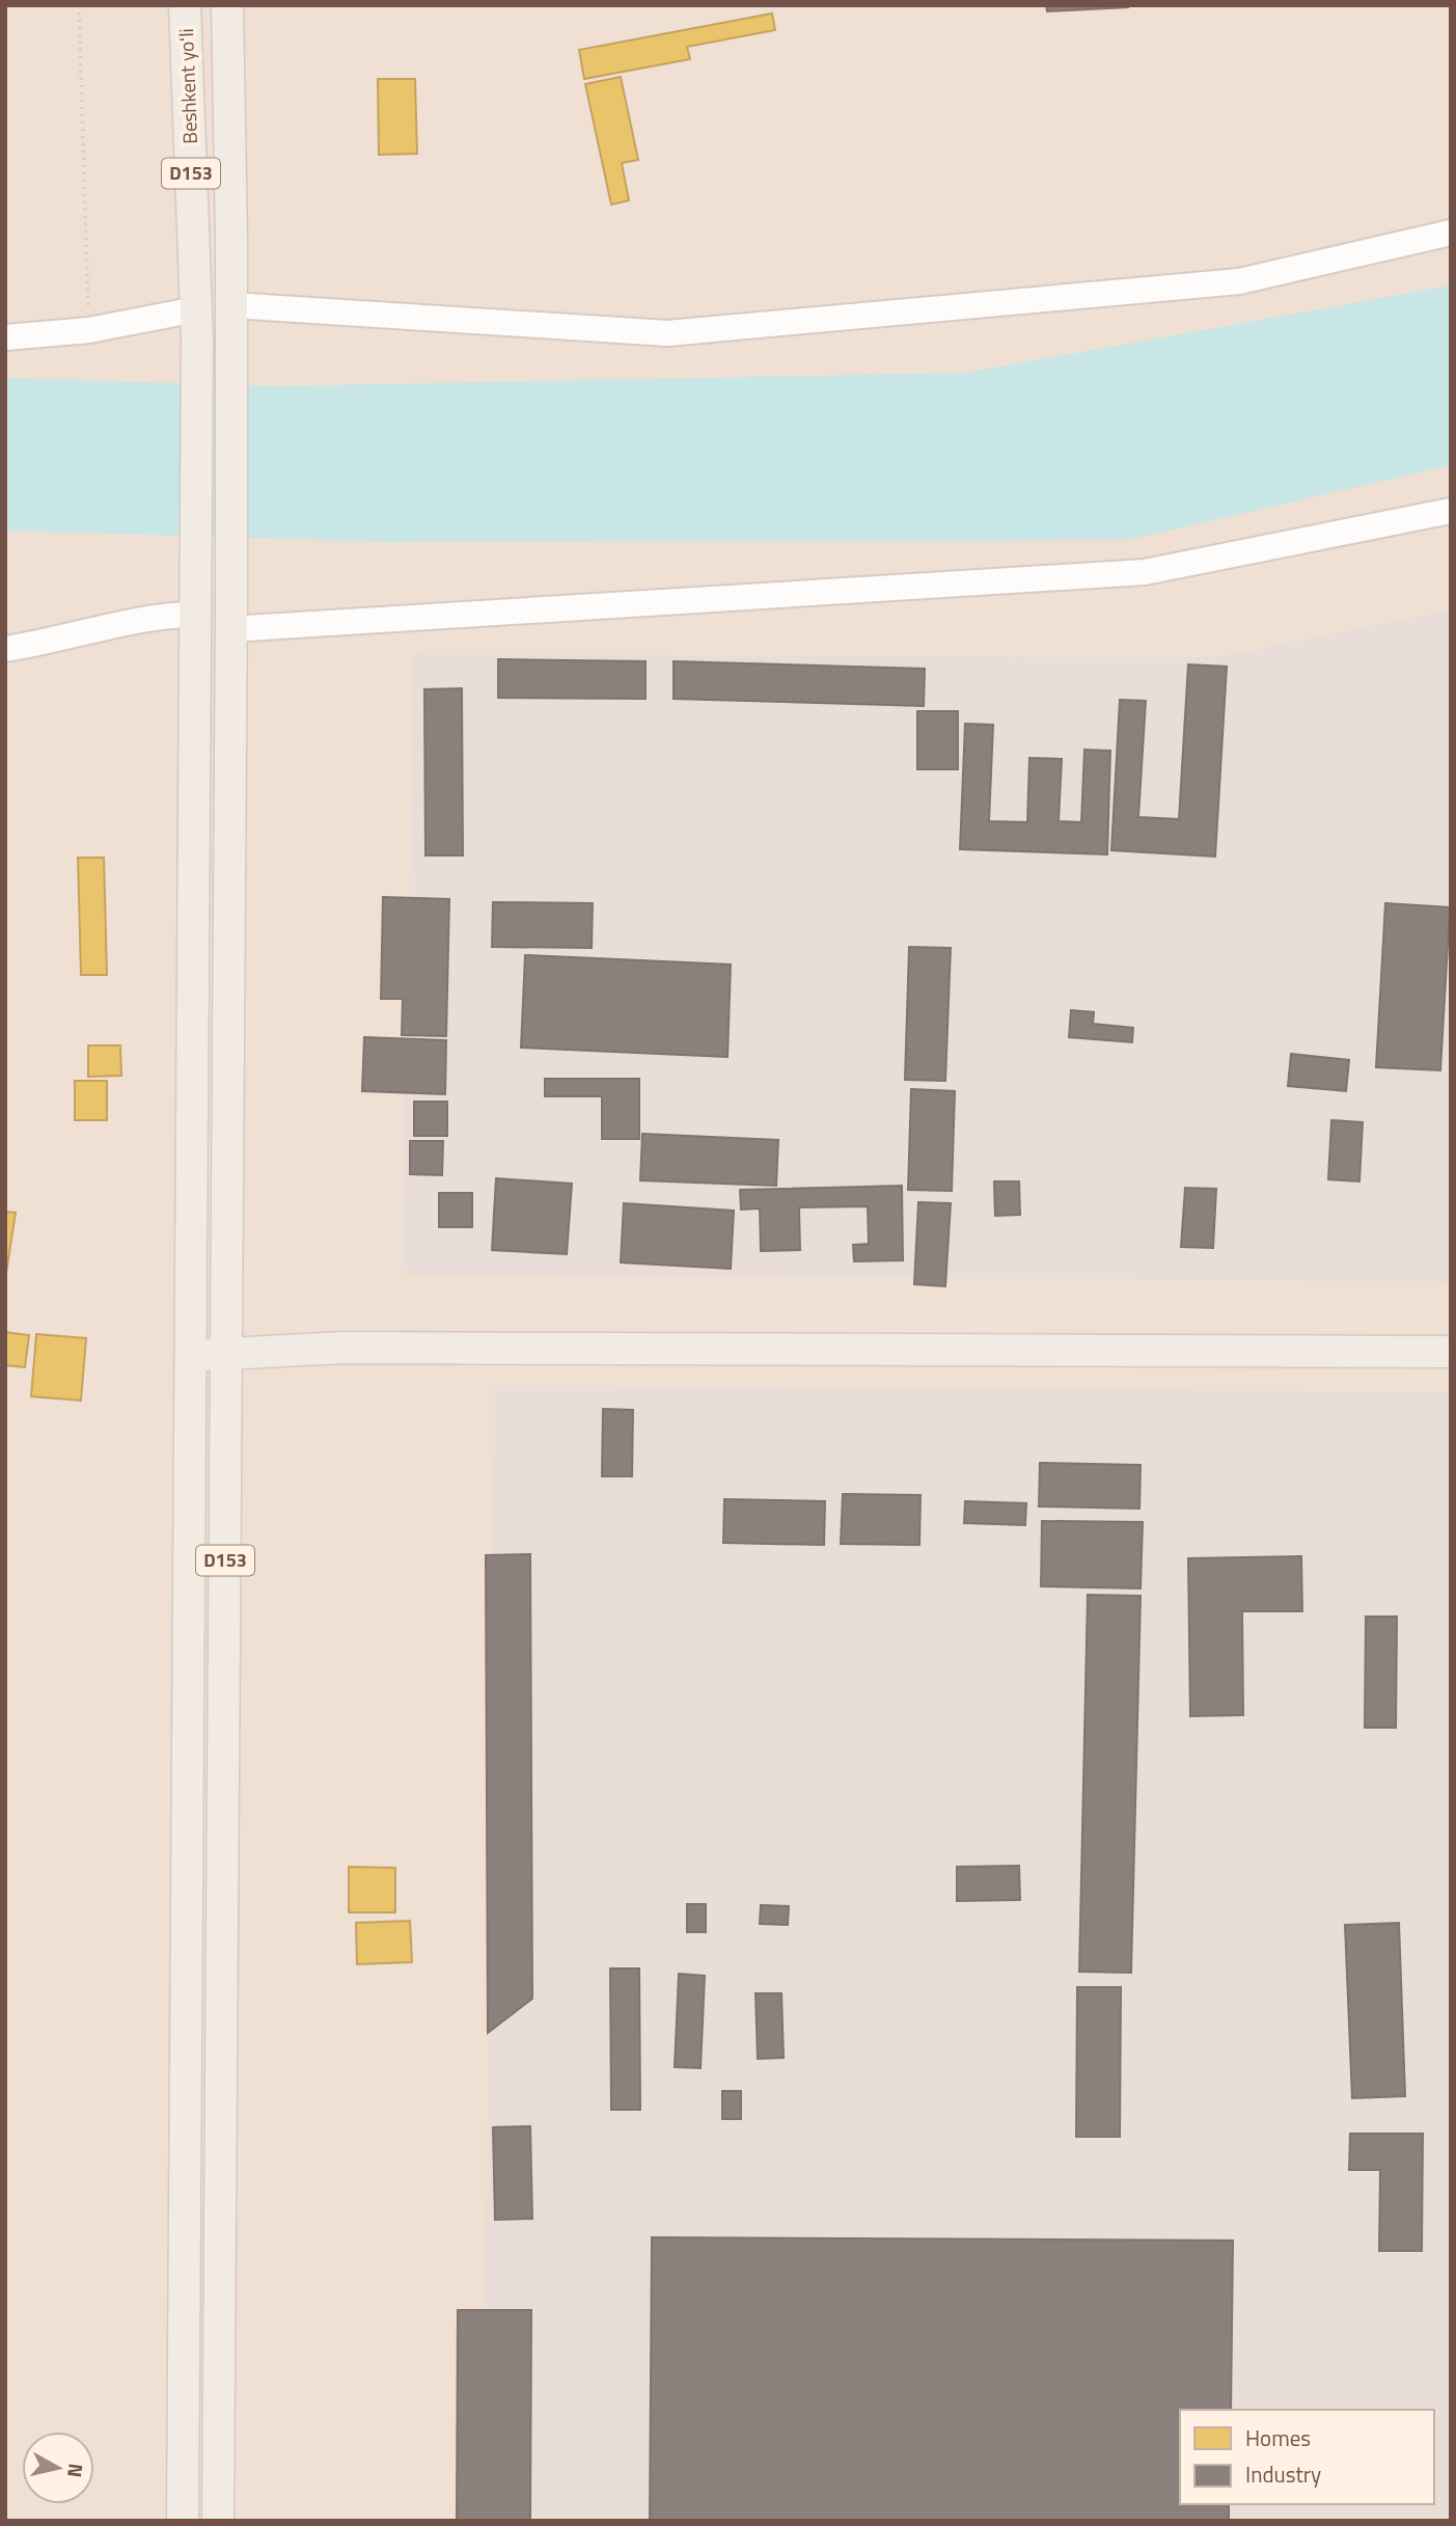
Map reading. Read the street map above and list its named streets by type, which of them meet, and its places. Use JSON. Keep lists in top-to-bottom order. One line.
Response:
{"streets":{"main road":["Beshkent yoʻli","D153"]},"crossings":[["Beshkent yoʻli","D153"]],"legend":["Homes","Industry"],"north":"right"}
